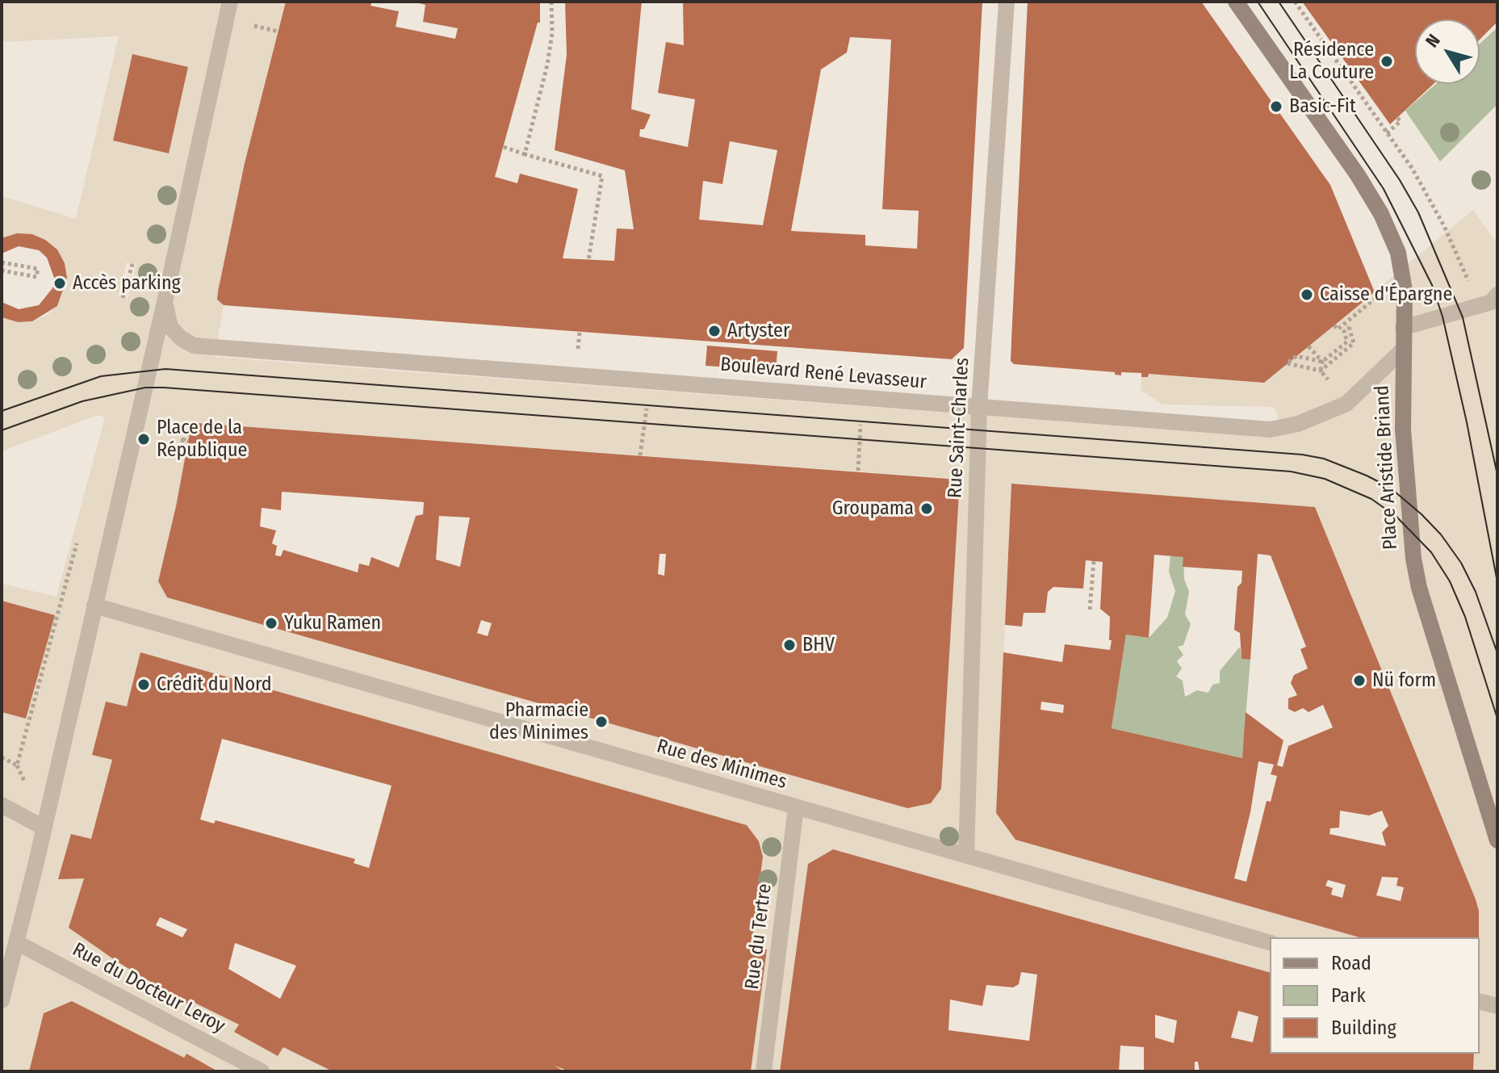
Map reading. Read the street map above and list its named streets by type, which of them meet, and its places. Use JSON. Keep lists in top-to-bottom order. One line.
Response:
{"streets":{"main road":["Place Aristide Briand"],"street":["Boulevard René Levasseur","Rue Saint-Charles","Rue des Minimes","Rue du Tertre","Rue du Docteur Leroy"]},"crossings":[["Boulevard René Levasseur","Rue Saint-Charles"],["Boulevard René Levasseur","Place Aristide Briand"],["Rue Saint-Charles","Rue des Minimes"],["Rue des Minimes","Rue du Tertre"]],"places":["Résidence La Couture","Basic-Fit","Accès parking","Caisse d'Épargne","Artyster","Place de la République","Groupama","Yuku Ramen","BHV","Nü form","Crédit du Nord","Pharmacie des Minimes"],"legend":["Road","Park","Building"],"north":"top left"}
